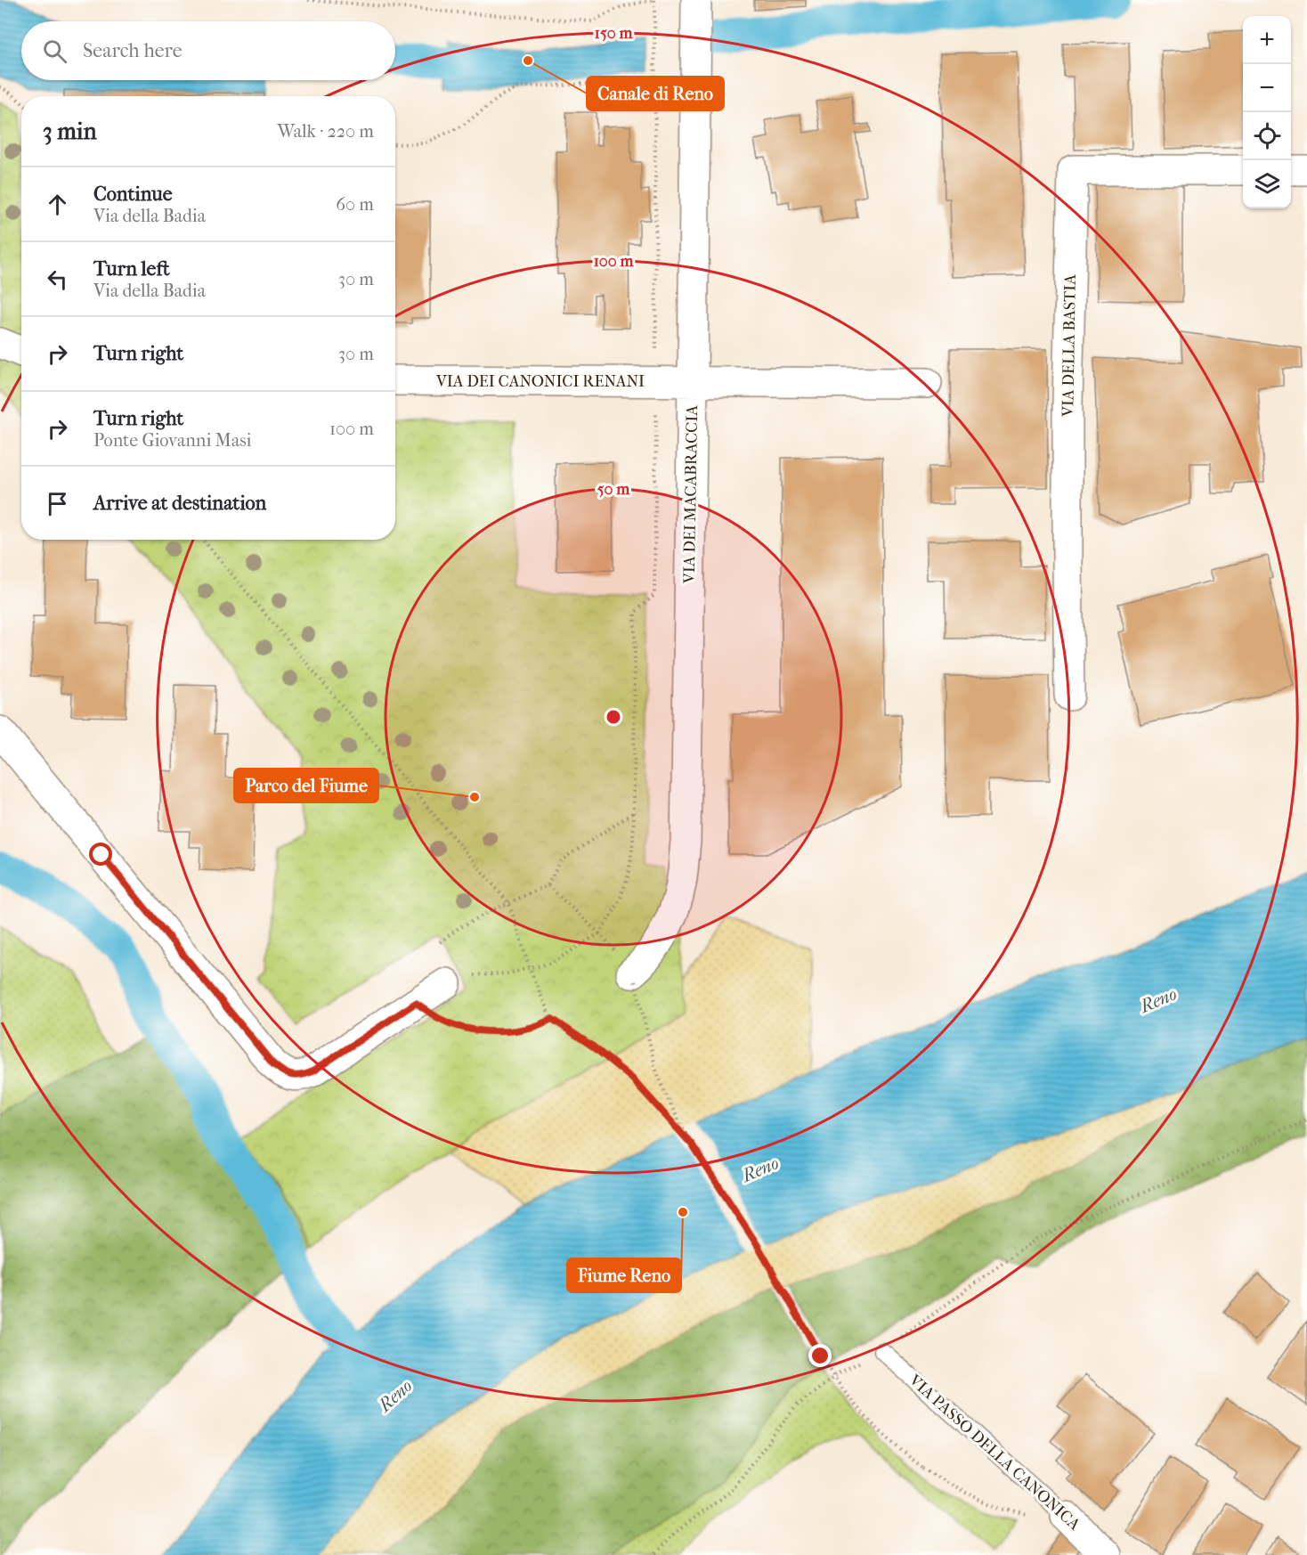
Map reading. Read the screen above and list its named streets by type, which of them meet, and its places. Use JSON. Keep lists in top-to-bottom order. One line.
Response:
{"streets":{"street":["VIA DELLA BASTIA","VIA DEI CANONICI RENANI","VIA DEI MACABRACCIA","VIA PASSO DELLA CANONICA"]},"crossings":[["VIA DEI CANONICI RENANI","VIA DEI MACABRACCIA"]],"water":["Reno"],"places":["Canale di Reno","Parco del Fiume","Fiume Reno"],"page":{"map_buttons":["+","−"],"search":"Search here","heading":["3 min","Walk · 220 m"],"list":[["Continue","Via della Badia","60 m"],["Turn left","Via della Badia","30 m"],["Turn right","30 m"],["Turn right","Ponte Giovanni Masi","100 m"],"Arrive at destination"]},"rings":["150 m","100 m","50 m"]}
